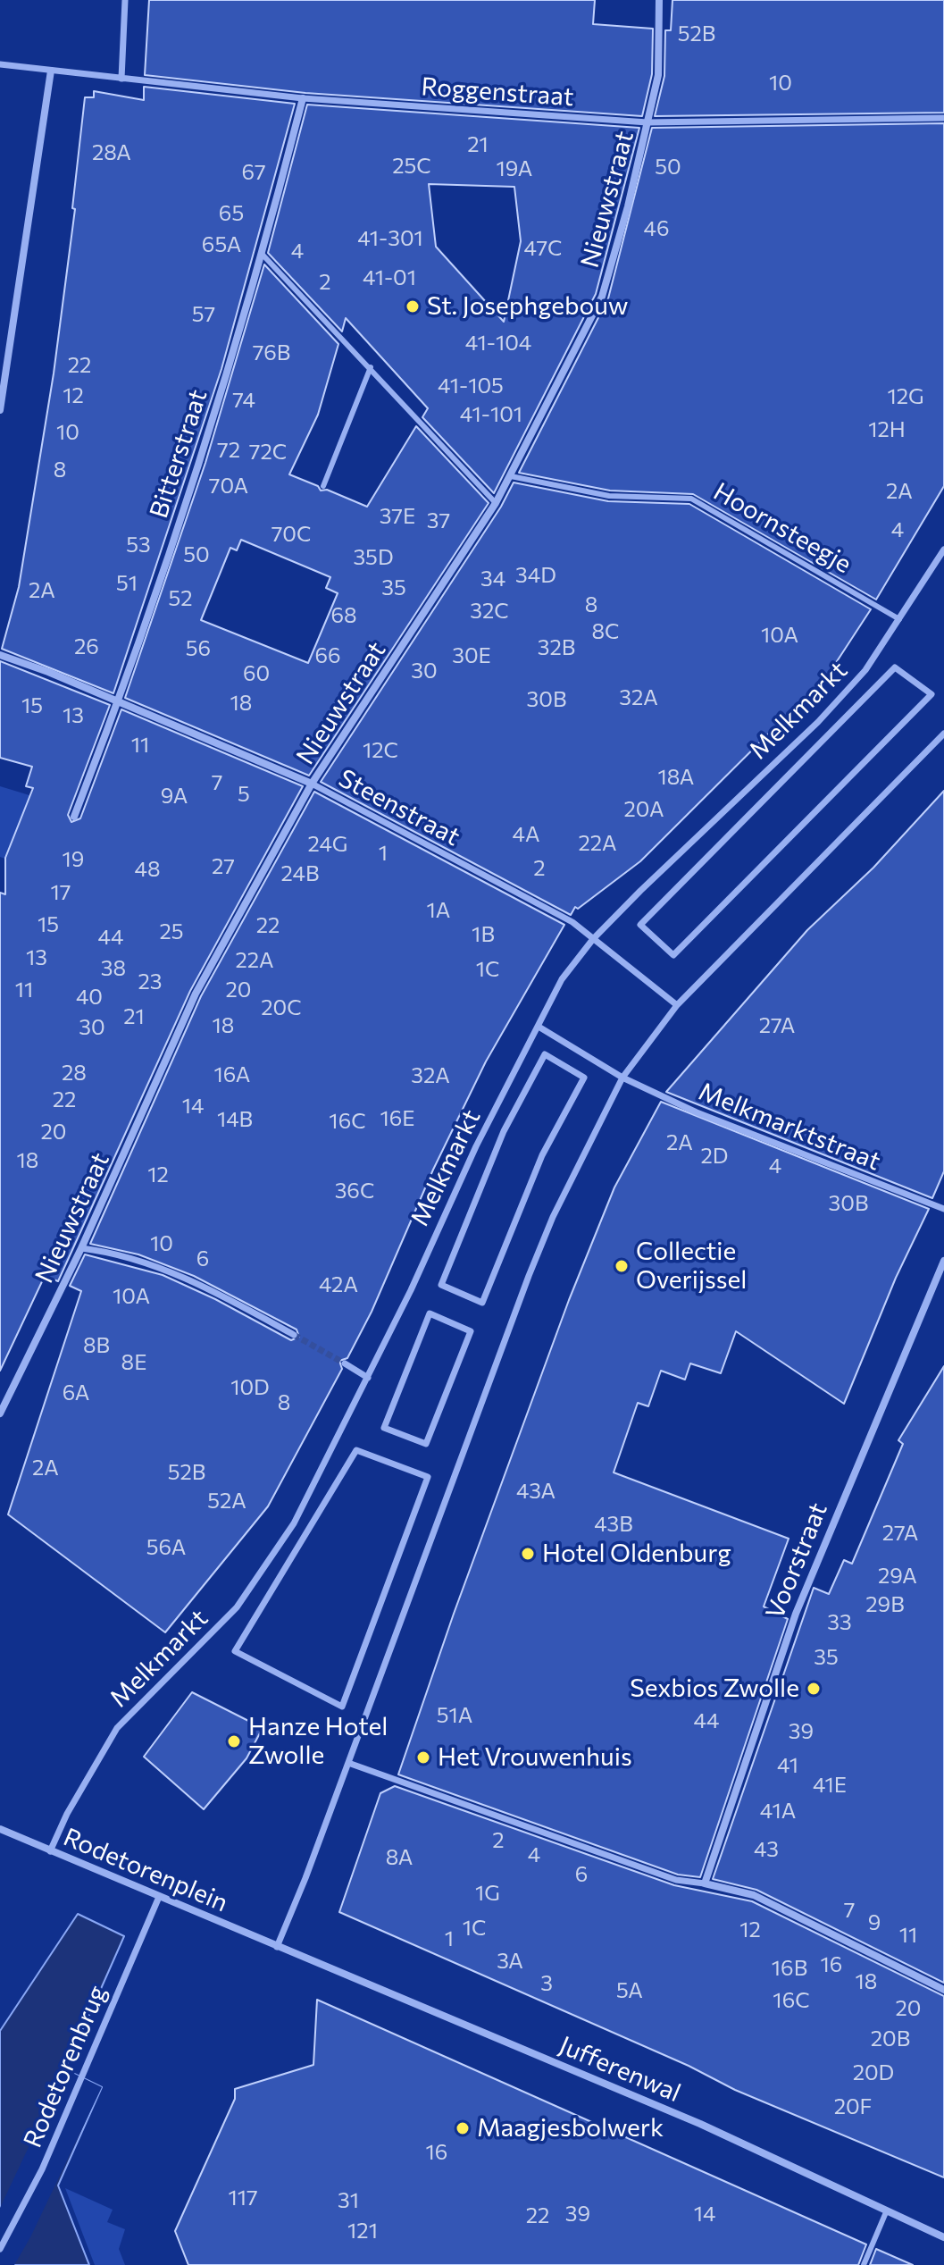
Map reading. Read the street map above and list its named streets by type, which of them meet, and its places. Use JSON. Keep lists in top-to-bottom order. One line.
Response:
{"streets":{"street":["Roggenstraat","Nieuwstraat","Bitterstraat","Melkmarkt","Steenstraat","Melkmarktstraat","Voorstraat","Rodetorenplein","Rodetorenbrug","Jufferenwal"],"lane":["Hoornsteegje"]},"crossings":[["Roggenstraat","Nieuwstraat"],["Roggenstraat","Bitterstraat"],["Nieuwstraat","Hoornsteegje"],["Nieuwstraat","Steenstraat"],["Bitterstraat","Steenstraat"],["Hoornsteegje","Melkmarkt"],["Melkmarkt","Steenstraat"],["Melkmarkt","Melkmarktstraat"],["Melkmarkt","Rodetorenplein"],["Rodetorenplein","Rodetorenbrug"],["Rodetorenplein","Jufferenwal"]],"places":["St. Josephgebouw","Collectie Overijssel","Hotel Oldenburg","Sexbios Zwolle","Hanze Hotel Zwolle","Het Vrouwenhuis","Maagjesbolwerk"],"house_numbers":["52B","10","21","28A","25C","50","19A","67","65","46","41-301","65A","47C","4","41-01","2","57","41-104","76B","22","41-105","12","12G","74","41-101","12H","10","72","72C","8","70A","2A","37E","37","4","70C","53","50","35D","34D","34","51","35","2A","52","8","32C","68","8C","10A","26","32B","56","66","30E","30","60","32A","30B","18","15","13","11","12C","18A","7","5","9A","20A","4A","22A","24G","1","19","27","2","48","24B","17","1A","15","22","25","1B","44","13","22A","38","1C","23","11","20","40","20C","21","18","27A","30","28","16A","32A","22","14","16E","14B","16C","20","2A","2D","18","4","12","36C","30B","10","6","42A","10A","8B","8E","10D","6A","8","2A","52B","43A","52A","43B","27A","56A","29A","29B","33","35","51A","44","39","41","41E","41A","2","43","4","8A","6","1G","7","9","1C","12","11","1","3A","16","16B","18","3","5A","16C","20","20B","20D","20F","16","117","31","39","14","22","121"]}
